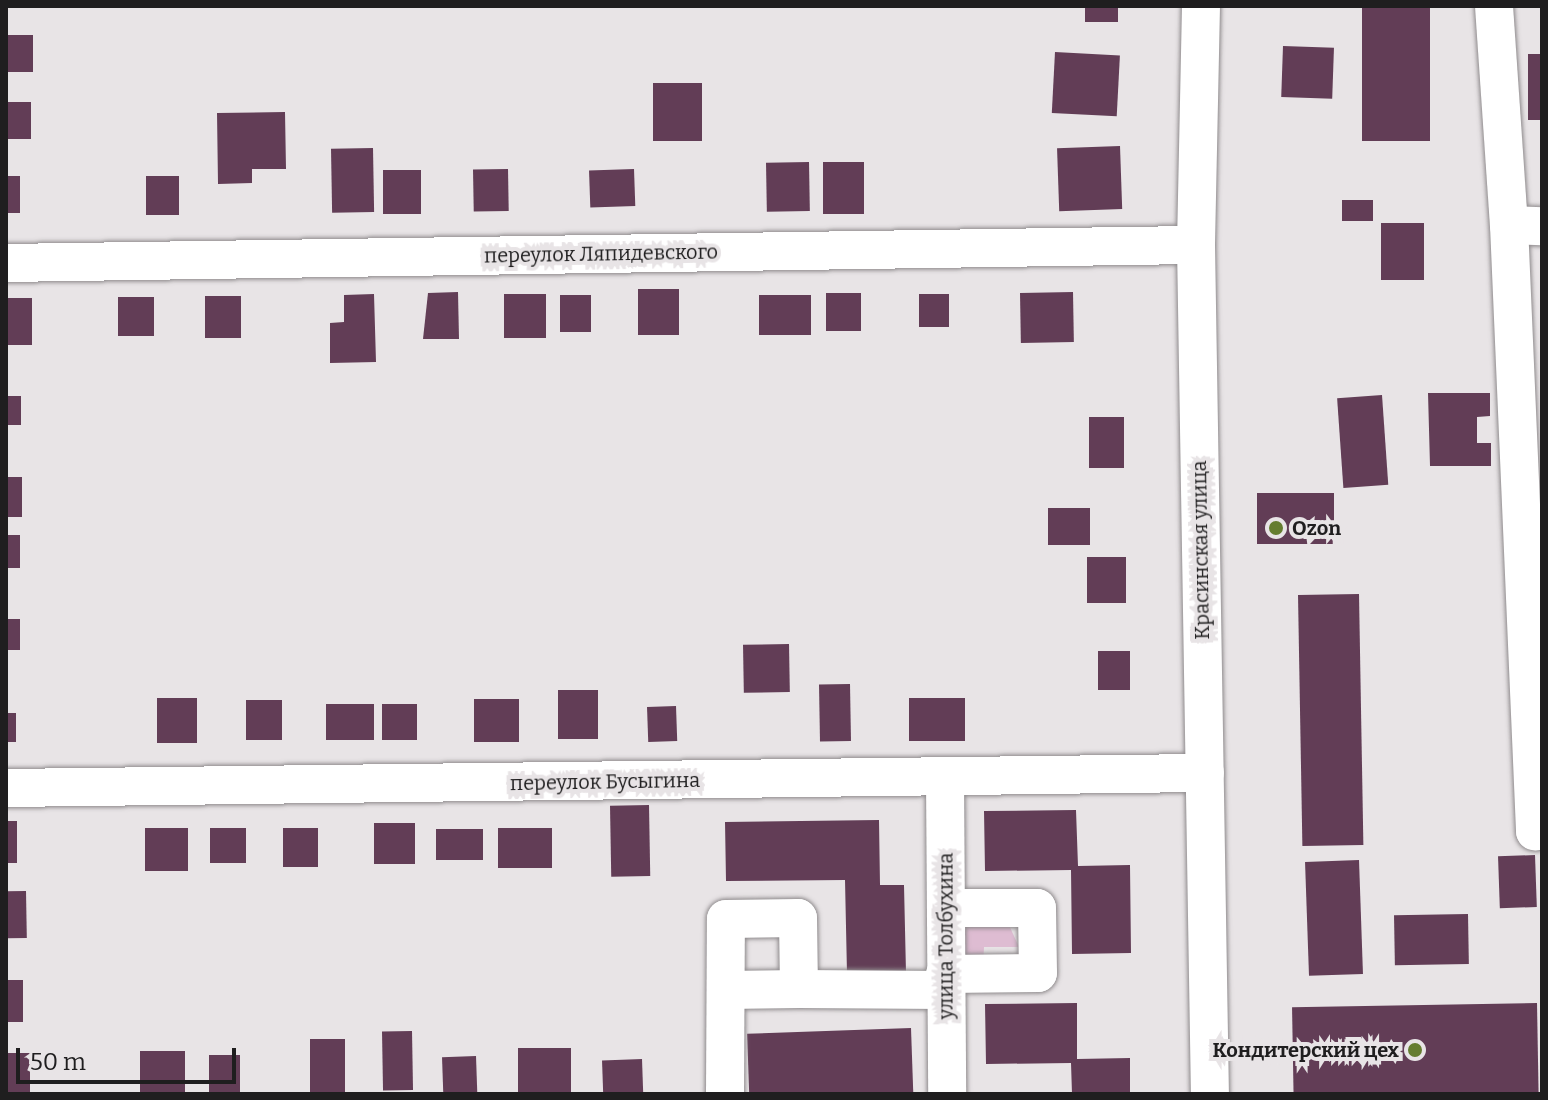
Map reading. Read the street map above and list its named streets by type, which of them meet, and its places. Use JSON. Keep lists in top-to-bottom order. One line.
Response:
{"streets":{"street":["переулок Ляпидевского","Красинская улица","переулок Бусыгина","улица Толбухина"]},"crossings":[["переулок Ляпидевского","Красинская улица"],["Красинская улица","переулок Бусыгина"],["переулок Бусыгина","улица Толбухина"]],"places":["Ozon","Кондитерский цех"],"scale_bar":"50 m"}
